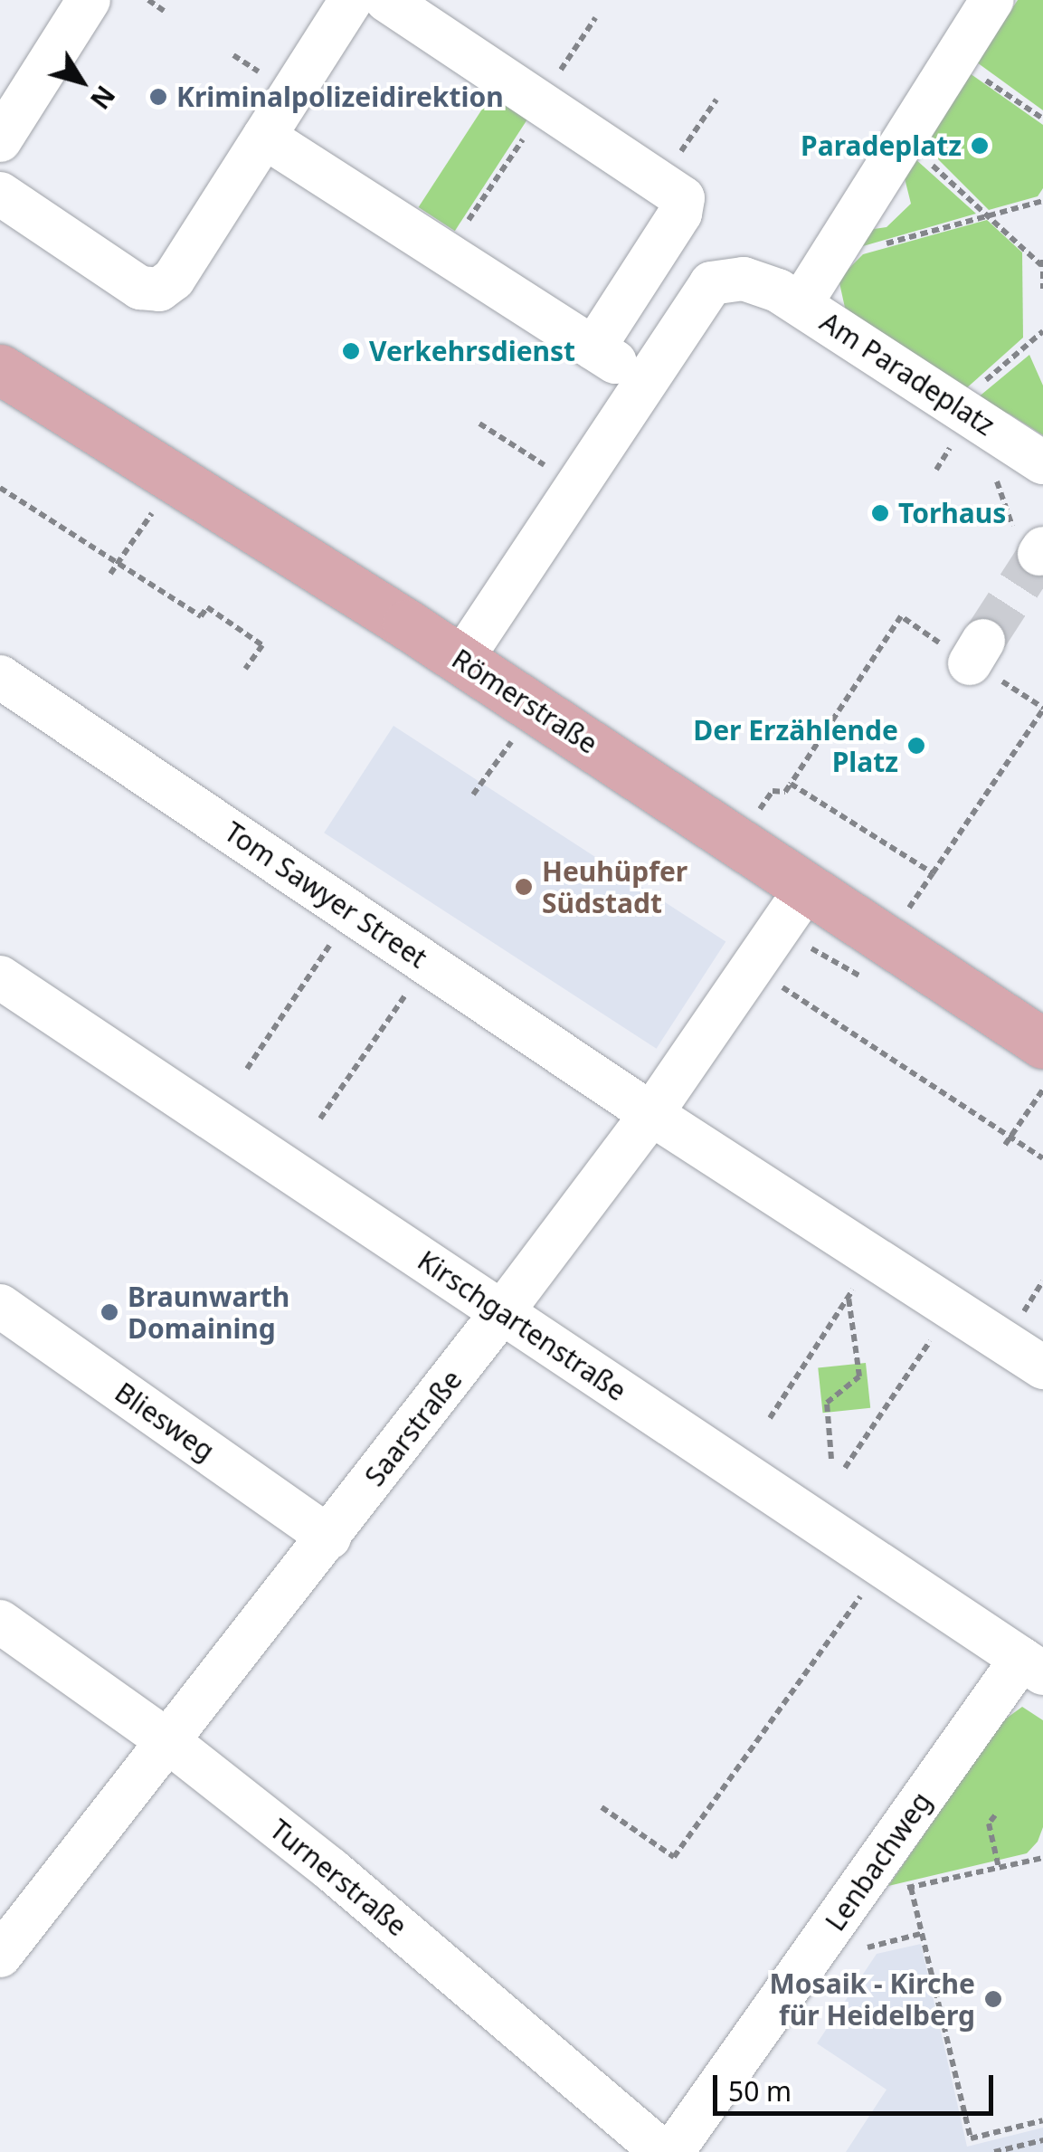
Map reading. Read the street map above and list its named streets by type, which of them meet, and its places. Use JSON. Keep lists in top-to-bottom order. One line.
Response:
{"streets":{"main road":["Römerstraße"],"street":["Am Paradeplatz","Tom Sawyer Street","Kirschgartenstraße","Bliesweg","Saarstraße","Lenbachweg","Turnerstraße"]},"crossings":[["Römerstraße","Saarstraße"],["Tom Sawyer Street","Saarstraße"],["Kirschgartenstraße","Saarstraße"],["Kirschgartenstraße","Lenbachweg"],["Bliesweg","Saarstraße"],["Saarstraße","Turnerstraße"]],"places":["Kriminalpolizeidirektion","Paradeplatz","Verkehrsdienst","Torhaus","Der Erzählende Platz","Heuhüpfer Südstadt","Braunwarth Domaining","Mosaik - Kirche für Heidelberg"],"scale_bar":"50 m","north":"bottom right"}
